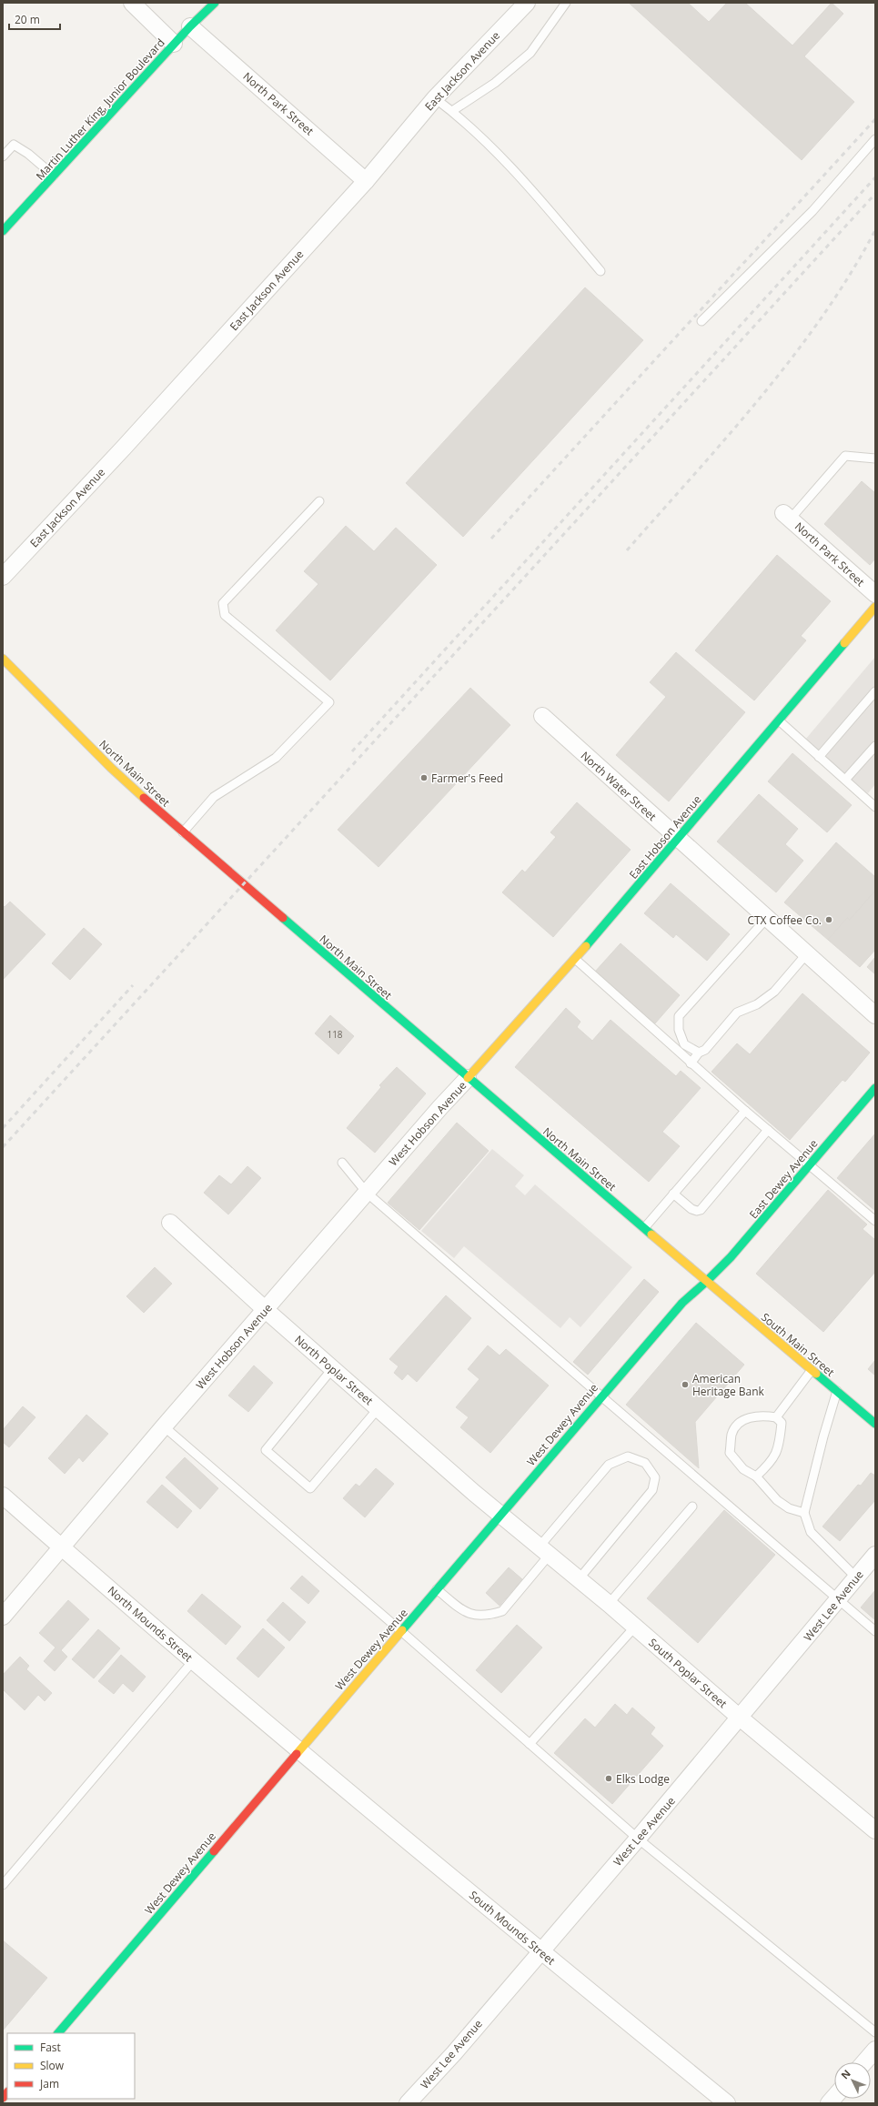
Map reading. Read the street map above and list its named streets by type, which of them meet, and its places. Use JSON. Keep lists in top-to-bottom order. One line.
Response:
{"streets":{"main road":["Martin Luther King, Junior Boulevard","North Main Street","East Hobson Avenue","East Dewey Avenue","South Main Street","West Dewey Avenue"],"street":["East Jackson Avenue","North Park Street","North Water Street","West Hobson Avenue","North Poplar Street","West Lee Avenue","North Mounds Street","South Poplar Street","South Mounds Street"]},"crossings":[["East Jackson Avenue","North Park Street"],["North Park Street","Martin Luther King, Junior Boulevard"],["North Main Street","East Hobson Avenue"],["North Main Street","West Hobson Avenue"],["North Main Street","East Dewey Avenue"],["North Main Street","South Main Street"],["North Main Street","West Dewey Avenue"],["North Water Street","East Hobson Avenue"],["East Hobson Avenue","West Hobson Avenue"],["West Hobson Avenue","North Poplar Street"],["West Hobson Avenue","North Mounds Street"],["East Dewey Avenue","South Main Street"],["East Dewey Avenue","West Dewey Avenue"],["South Main Street","West Dewey Avenue"],["North Poplar Street","West Dewey Avenue"],["North Poplar Street","South Poplar Street"],["West Dewey Avenue","North Mounds Street"],["West Dewey Avenue","South Poplar Street"],["West Dewey Avenue","South Mounds Street"],["West Lee Avenue","South Poplar Street"],["West Lee Avenue","South Mounds Street"],["North Mounds Street","South Mounds Street"]],"places":["Farmer's Feed","CTX Coffee Co.","American Heritage Bank","Elks Lodge"],"house_numbers":["118"],"legend":["Fast","Slow","Jam"],"scale_bar":"20 m","north":"top left"}
